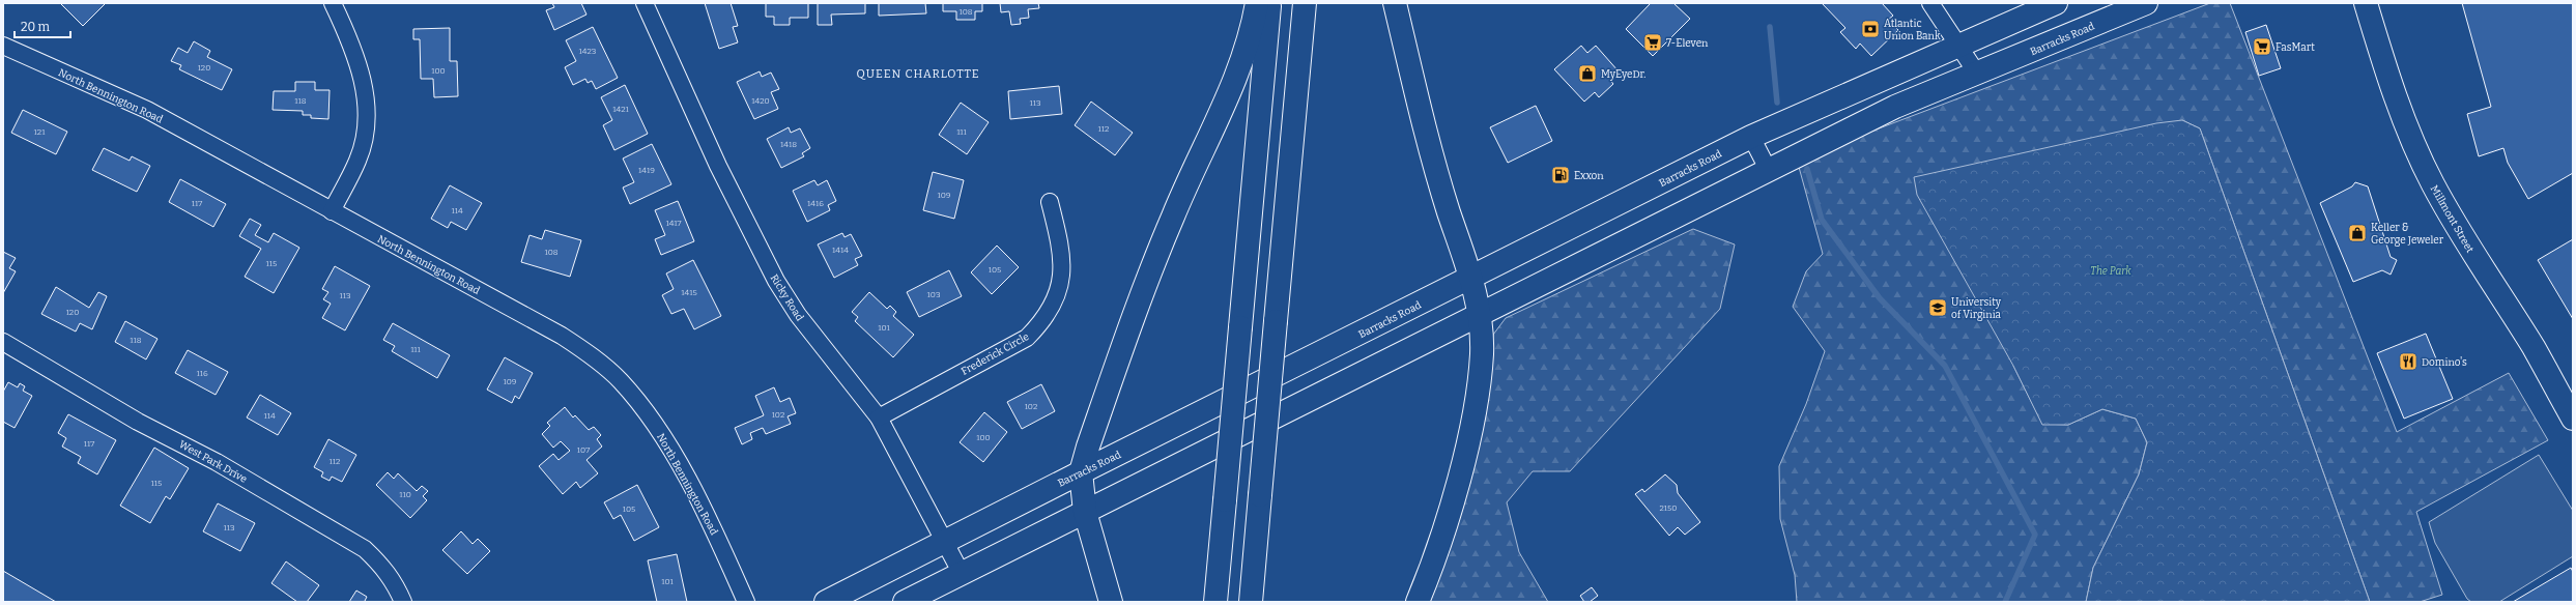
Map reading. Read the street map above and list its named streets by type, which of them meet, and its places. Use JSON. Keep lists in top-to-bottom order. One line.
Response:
{"streets":{"main road":["Barracks Road","Millmont Street"],"street":["North Bennington Road","Ricky Road","Frederick Circle","West Park Drive"]},"crossings":[["Barracks Road","Ricky Road"],["Ricky Road","Frederick Circle"]],"districts":["QUEEN CHARLOTTE"],"parks":["The Park"],"places":{"bank":["Atlantic Union Bank"],"supermarket":["7-Eleven","FasMart"],"shop":["MyEyeDr.","Keller & George Jeweler"],"fuel station":["Exxon"],"school or university":["University of Virginia"],"restaurant":["Domino's"]},"house_numbers":["108","1423","120","100","118","1420","113","1421","112","121","111","1418","1419","109","117","1416","114","1417","1414","108","115","105","1415","103","113","120","101","118","111","116","109","102","102","114","100","117","107","112","115","110","2150","105","113","101"],"scale_bar":"20 m"}
